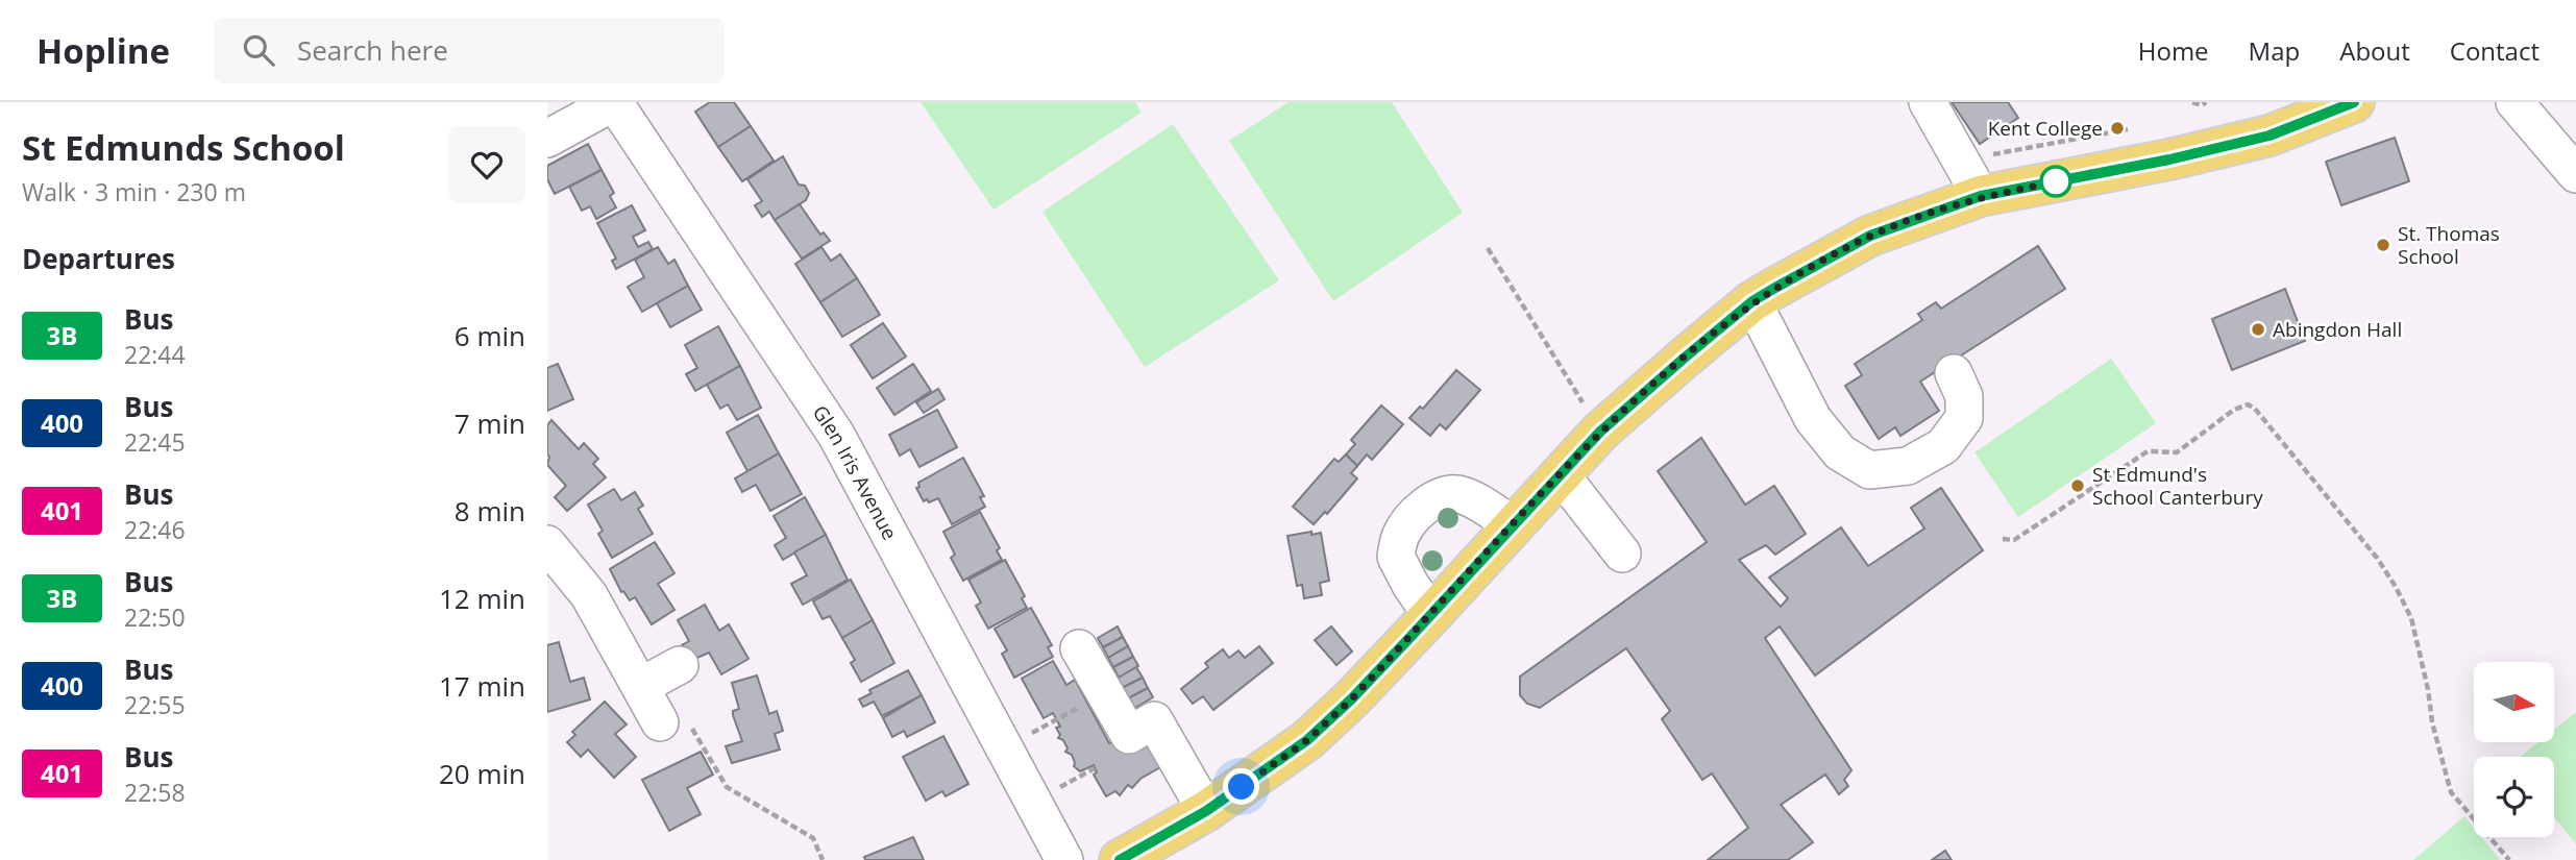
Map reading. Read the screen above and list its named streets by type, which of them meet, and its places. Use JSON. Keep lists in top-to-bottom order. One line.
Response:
{"streets":{"street":["Glen Iris Avenue"]},"places":["Kent College","St. Thomas School","Abingdon Hall","St Edmund's School Canterbury"],"lines":["bus line 3B"],"north":"right","page":{"header":"Hopline","search":"Search here","nav":["Home","Map","About","Contact"],"heading":[["St Edmunds School","Walk · 3 min · 230 m"],"Departures"],"list":[{"mark":"3B","name":"Bus","note":"22:44","value":"6 min"},{"mark":"400","name":"Bus","note":"22:45","value":"7 min"},{"mark":"401","name":"Bus","note":"22:46","value":"8 min"},{"mark":"3B","name":"Bus","note":"22:50","value":"12 min"},{"mark":"400","name":"Bus","note":"22:55","value":"17 min"},{"mark":"401","name":"Bus","note":"22:58","value":"20 min"}]}}
